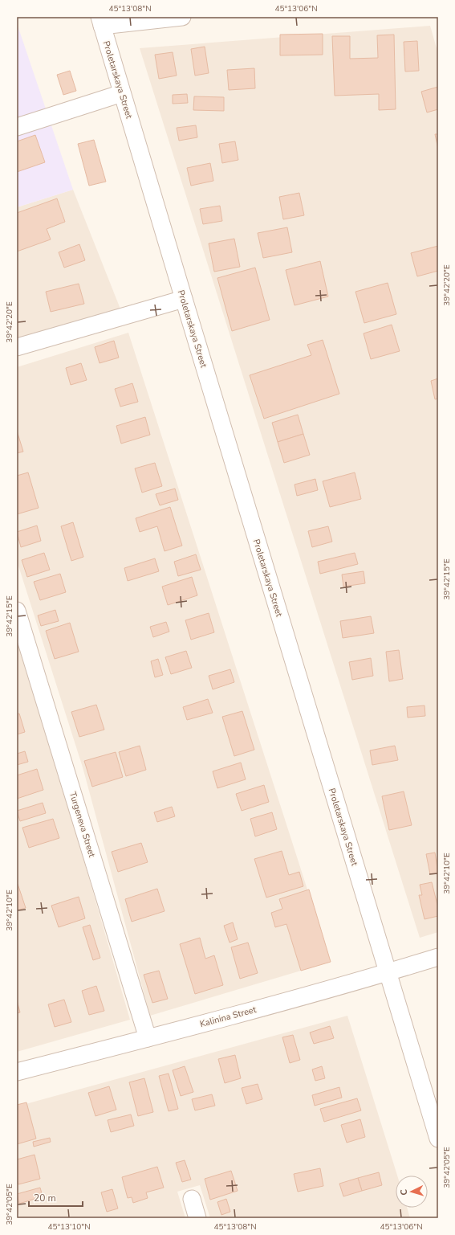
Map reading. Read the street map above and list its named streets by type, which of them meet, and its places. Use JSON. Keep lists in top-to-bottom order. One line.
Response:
{"streets":{"street":["Proletarskaya Street","Turgeneva Street","Kalinina Street"]},"crossings":[["Proletarskaya Street","Kalinina Street"],["Turgeneva Street","Kalinina Street"]],"scale_bar":"20 m","north":"left","coordinates":["45°13'08\"N","45°13'06\"N","39°42'20\"E","39°42'15\"E","39°42'10\"E","39°42'05\"E","45°13'10\"N"]}
